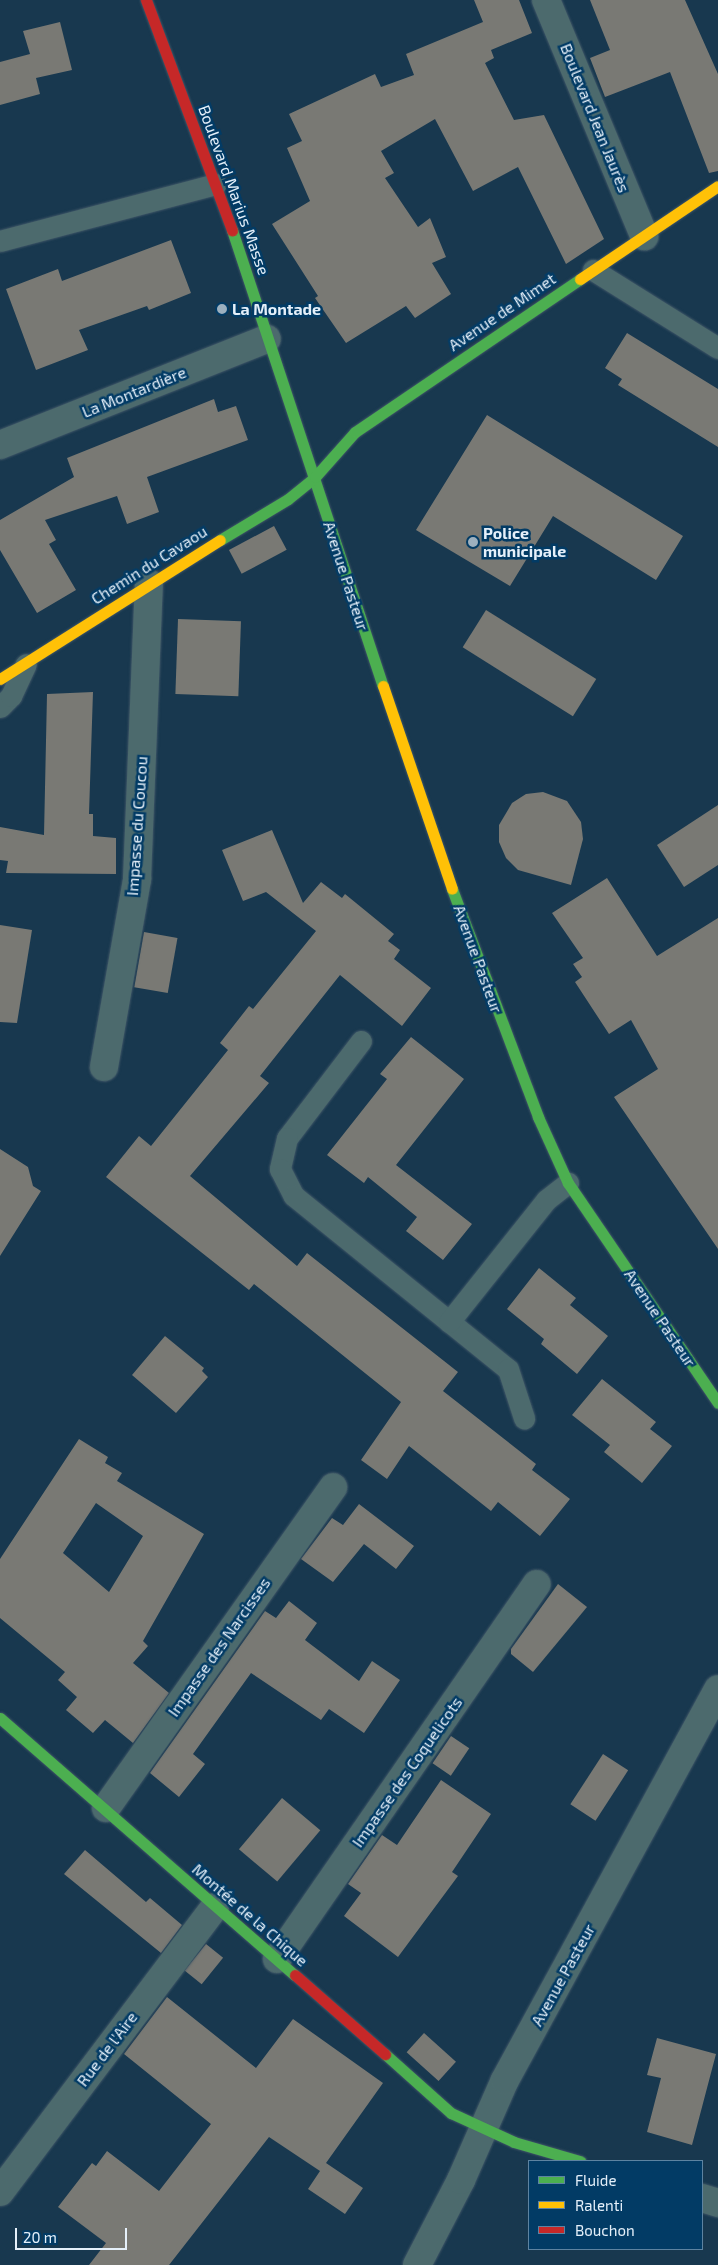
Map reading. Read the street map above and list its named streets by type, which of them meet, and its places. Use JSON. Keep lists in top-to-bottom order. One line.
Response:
{"streets":{"street":["Boulevard Jean Jaurès","Boulevard Marius Masse","Avenue de Mimet","La Montardière","Chemin du Cavaou","Avenue Pasteur","Impasse du Coucou","Impasse des Narcisses","Impasse des Coquelicots","Montée de la Chique","Rue de l'Aire"]},"crossings":[["Boulevard Jean Jaurès","Avenue de Mimet"],["Boulevard Marius Masse","Avenue de Mimet"],["Boulevard Marius Masse","La Montardière"],["Boulevard Marius Masse","Chemin du Cavaou"],["Boulevard Marius Masse","Avenue Pasteur"],["Avenue de Mimet","Chemin du Cavaou"],["Avenue de Mimet","Avenue Pasteur"],["Chemin du Cavaou","Avenue Pasteur"],["Chemin du Cavaou","Impasse du Coucou"],["Avenue Pasteur","Montée de la Chique"],["Impasse des Narcisses","Montée de la Chique"],["Impasse des Coquelicots","Montée de la Chique"],["Montée de la Chique","Rue de l'Aire"]],"places":["La Montade","Police municipale"],"legend":["Fluide","Ralenti","Bouchon"],"scale_bar":"20 m"}
